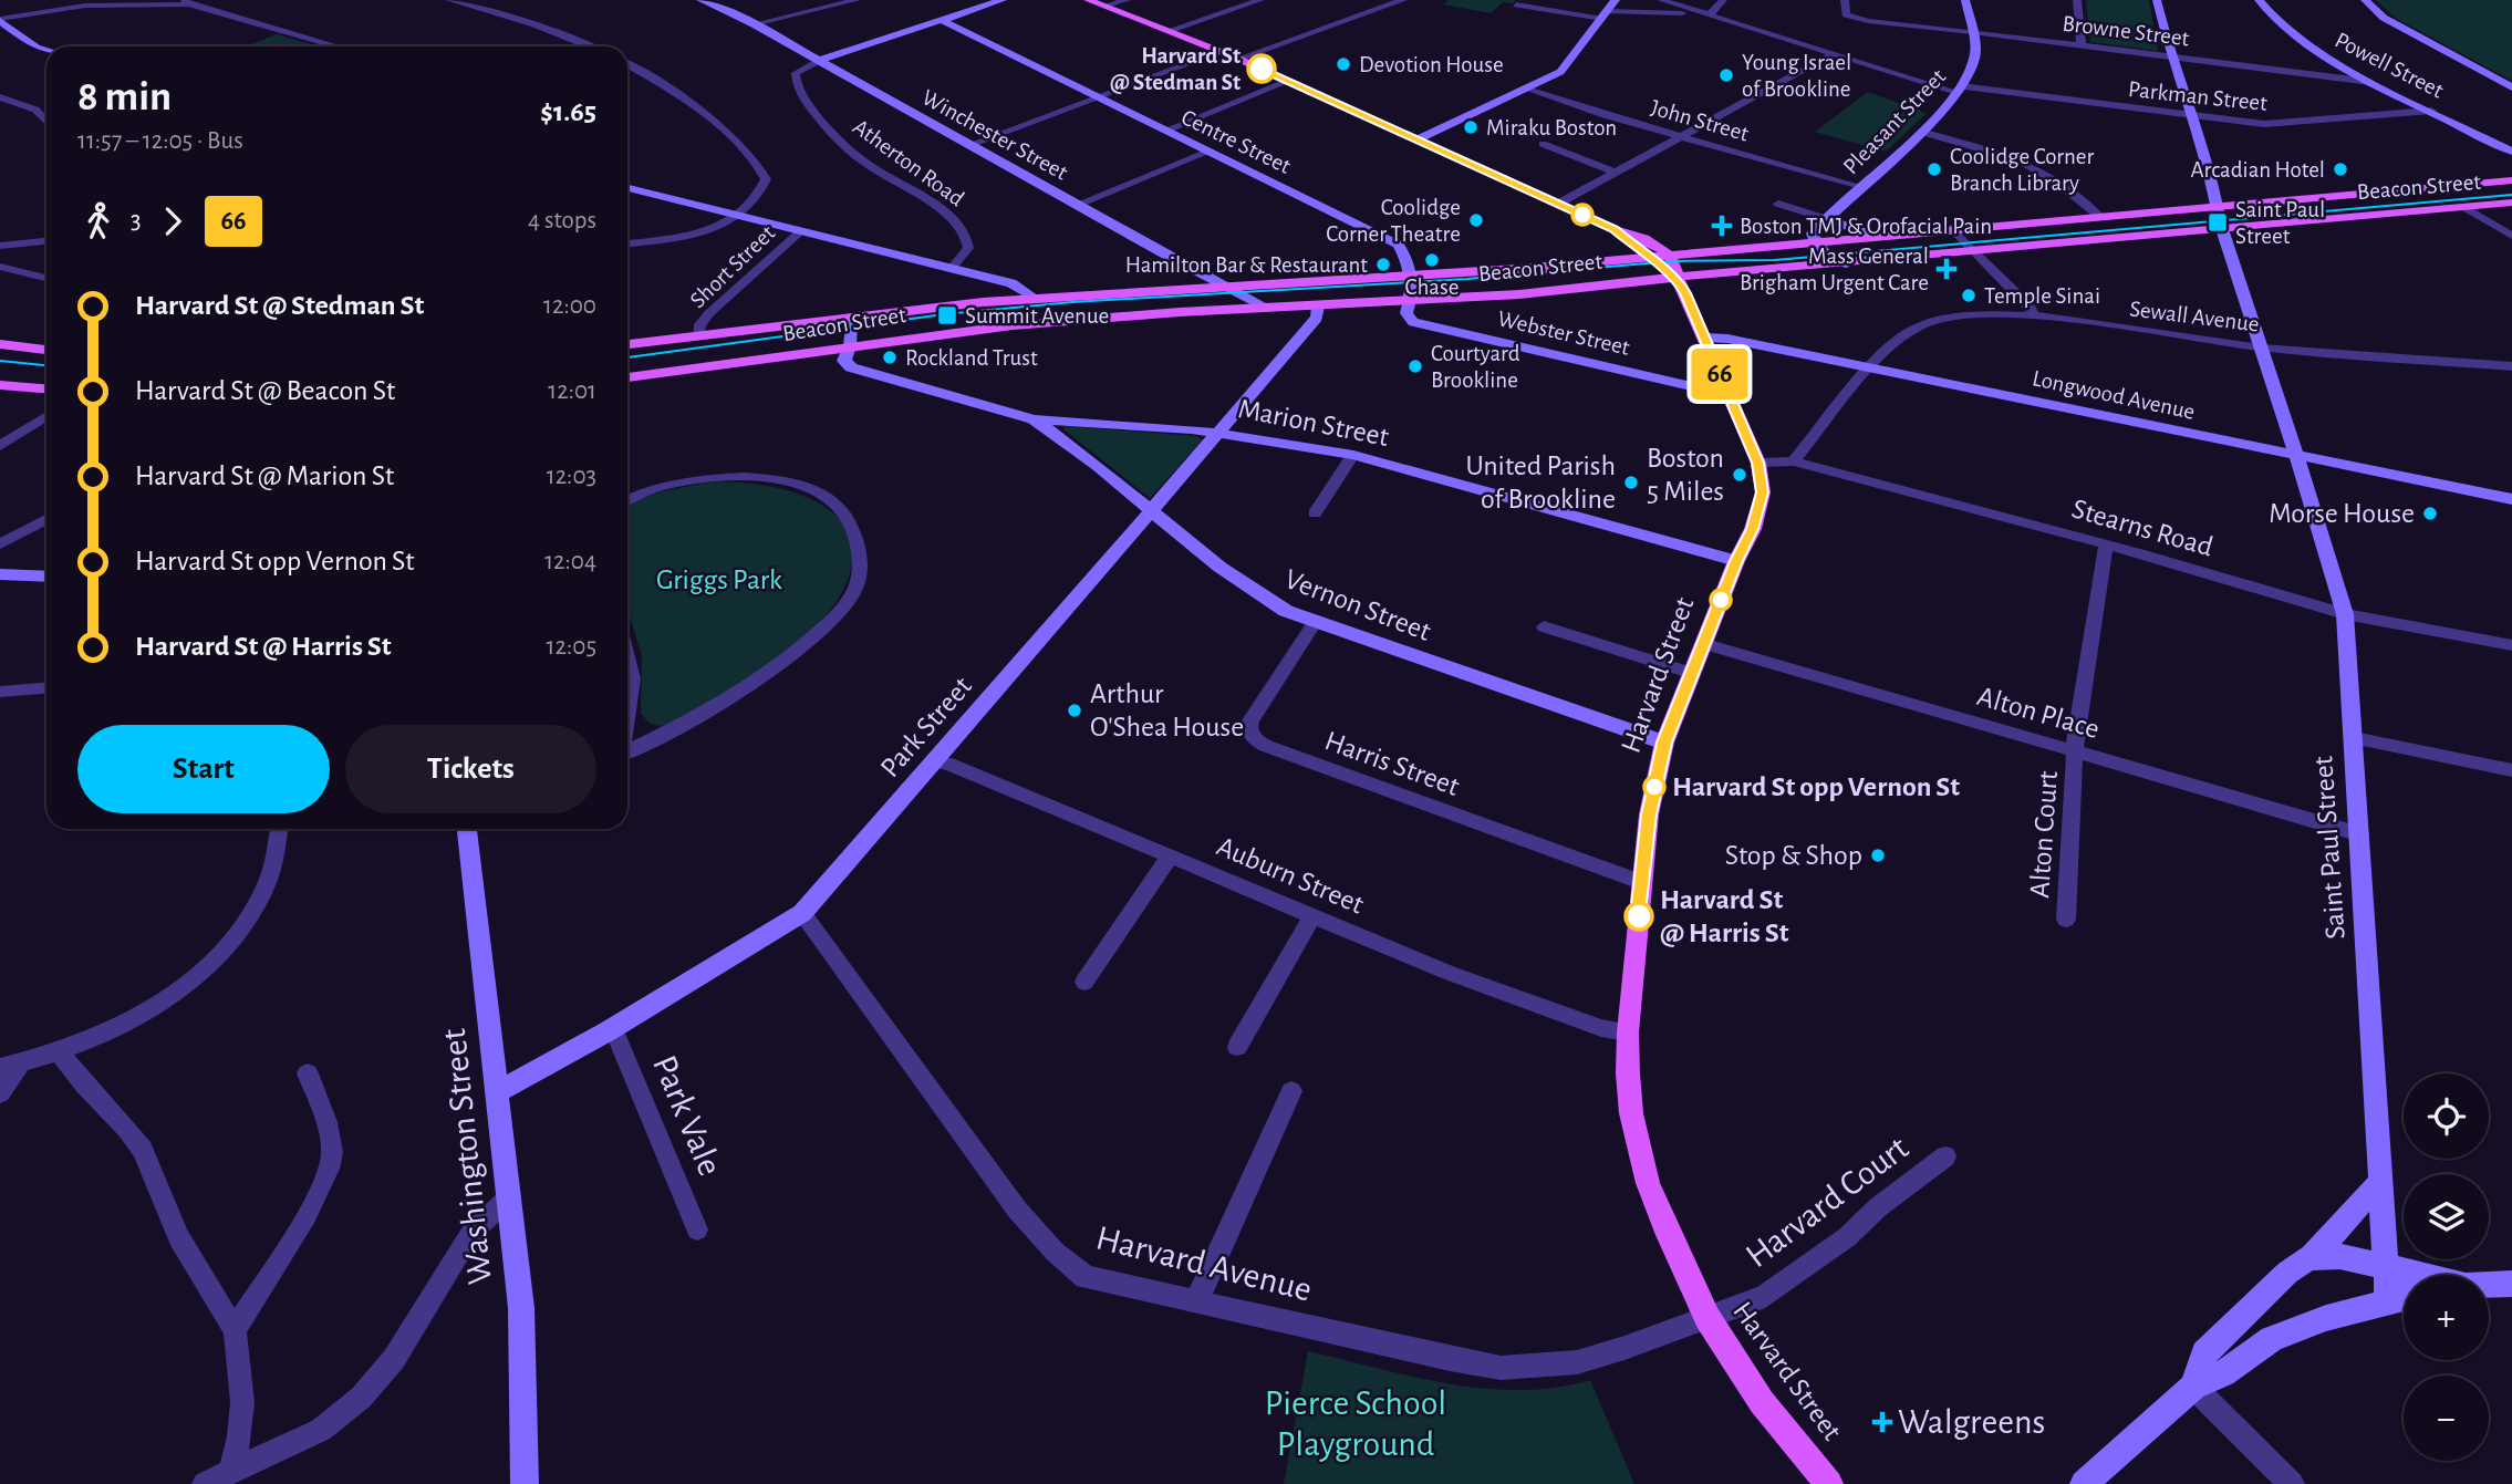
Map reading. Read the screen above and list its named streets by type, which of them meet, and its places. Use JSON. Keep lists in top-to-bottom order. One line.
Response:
{"streets":{"main road":["Beacon Street","Harvard Street"],"street":["Browne Street","Powell Street","Parkman Street","John Street","Pleasant Street","Winchester Street","Centre Street","Atherton Road","Short Street","Sewall Avenue","Webster Street","Longwood Avenue","Marion Street","Stearns Road","Vernon Street","Alton Place","Park Street","Harris Street","Alton Court","Saint Paul Street","Auburn Street","Park Vale","Washington Street","Harvard Court","Harvard Avenue"]},"crossings":[["Browne Street","Powell Street"],["Browne Street","Pleasant Street"],["Browne Street","Saint Paul Street"],["Powell Street","Parkman Street"],["Parkman Street","Pleasant Street"],["Parkman Street","Saint Paul Street"],["John Street","Pleasant Street"],["Pleasant Street","Beacon Street"],["Winchester Street","Atherton Road"],["Winchester Street","Beacon Street"],["Centre Street","Beacon Street"],["Beacon Street","Short Street"],["Beacon Street","Webster Street"],["Beacon Street","Marion Street"],["Beacon Street","Harvard Street"],["Beacon Street","Park Street"],["Beacon Street","Saint Paul Street"],["Sewall Avenue","Longwood Avenue"],["Sewall Avenue","Stearns Road"],["Sewall Avenue","Saint Paul Street"],["Webster Street","Harvard Street"],["Longwood Avenue","Harvard Street"],["Longwood Avenue","Saint Paul Street"],["Marion Street","Vernon Street"],["Marion Street","Harvard Street"],["Marion Street","Park Street"],["Stearns Road","Harvard Street"],["Stearns Road","Alton Court"],["Stearns Road","Saint Paul Street"],["Vernon Street","Harvard Street"],["Vernon Street","Park Street"],["Vernon Street","Harris Street"],["Harvard Street","Alton Place"],["Harvard Street","Harris Street"],["Harvard Street","Auburn Street"],["Harvard Street","Harvard Court"],["Harvard Street","Harvard Avenue"],["Alton Place","Alton Court"],["Alton Place","Saint Paul Street"],["Park Street","Auburn Street"],["Park Street","Park Vale"],["Park Street","Washington Street"],["Park Street","Harvard Avenue"],["Harvard Court","Harvard Avenue"]],"parks":["Griggs Park","Pierce School Playground"],"places":{"other":["Devotion House","Harvard St @ Stedman St","Young Israel of Brookline","Miraku Boston","Coolidge Corner Branch Library","Arcadian Hotel","Coolidge Corner Theatre","Chase","Hamilton Bar & Restaurant","Temple Sinai","Rockland Trust","Courtyard Brookline","Boston 5 Miles","United Parish of Brookline","Morse House","Arthur O'Shea House","Harvard St opp Vernon St","Stop & Shop","Harvard St @ Harris St"],"transit":["Saint Paul Street","Summit Avenue"],"health":["Boston TMJ & Orofacial Pain","Mass General Brigham Urgent Care","Walgreens"]},"lines":["bus line 66"],"page":{"on_map":"66","heading":["8 min","11:57 – 12:05 · Bus","$1.65"],"legs":["3","66","4 stops"],"list":[{"name":"Harvard St @ Stedman St","value":"12:00"},{"name":"Harvard St @ Beacon St","value":"12:01"},{"name":"Harvard St @ Marion St","value":"12:03"},{"name":"Harvard St opp Vernon St","value":"12:04"},{"name":"Harvard St @ Harris St","value":"12:05"}],"buttons":["Start","Tickets"],"map_buttons":["+","−"]}}
